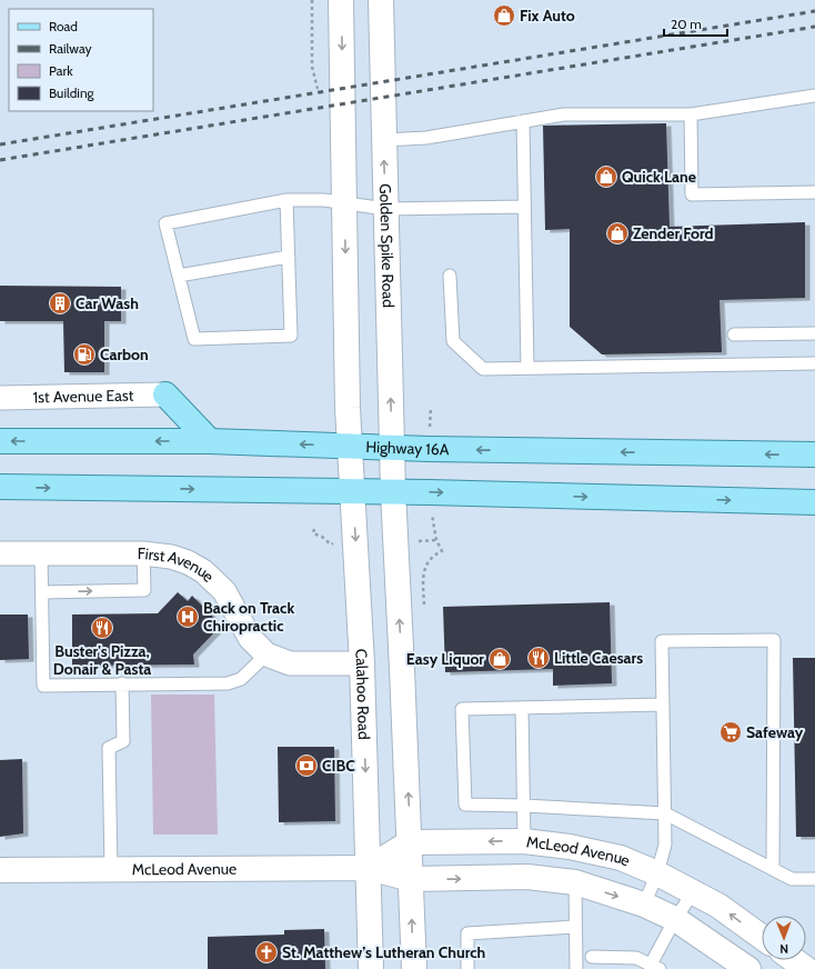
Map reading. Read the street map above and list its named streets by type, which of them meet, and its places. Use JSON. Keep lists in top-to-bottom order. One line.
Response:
{"streets":{"main road":["Golden Spike Road","Highway 16A","Calahoo Road","McLeod Avenue"],"street":["1st Avenue East","First Avenue"]},"crossings":[["Golden Spike Road","Highway 16A"],["Highway 16A","Calahoo Road"],["First Avenue","Calahoo Road"],["Calahoo Road","McLeod Avenue"]],"places":{"shop":["Fix Auto","Quick Lane","Zender Ford","Easy Liquor"],"building":["Car Wash"],"fuel station":["Carbon"],"hospital":["Back on Track Chiropractic"],"restaurant":["Buster's Pizza, Donair & Pasta","Little Caesars"],"supermarket":["Safeway"],"bank":["CIBC"],"church":["St. Matthew’s Lutheran Church"]},"legend":["Road","Railway","Park","Building"],"scale_bar":"20 m","north":"bottom"}
